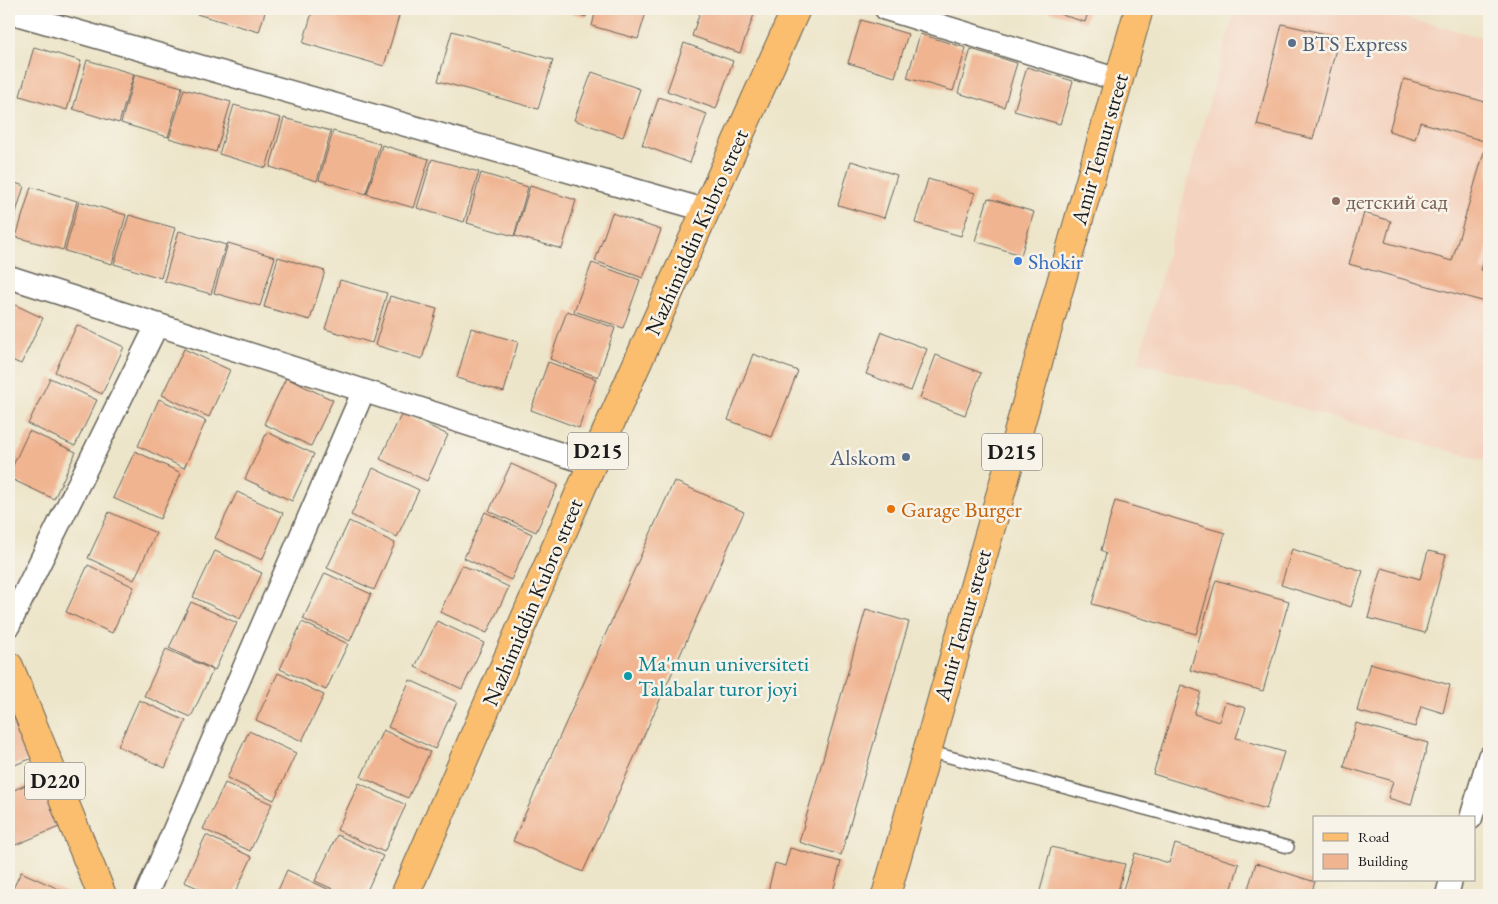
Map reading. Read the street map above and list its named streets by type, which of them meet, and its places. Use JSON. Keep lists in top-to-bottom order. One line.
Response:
{"streets":{"main road":["Amir Temur street","Nazhimiddin Kubro street","D215","D220"]},"places":["BTS Express","детский сад","Shokir","Alskom","Garage Burger","Ma'mun universiteti Talabalar turor joyi"],"legend":["Road","Building"]}
